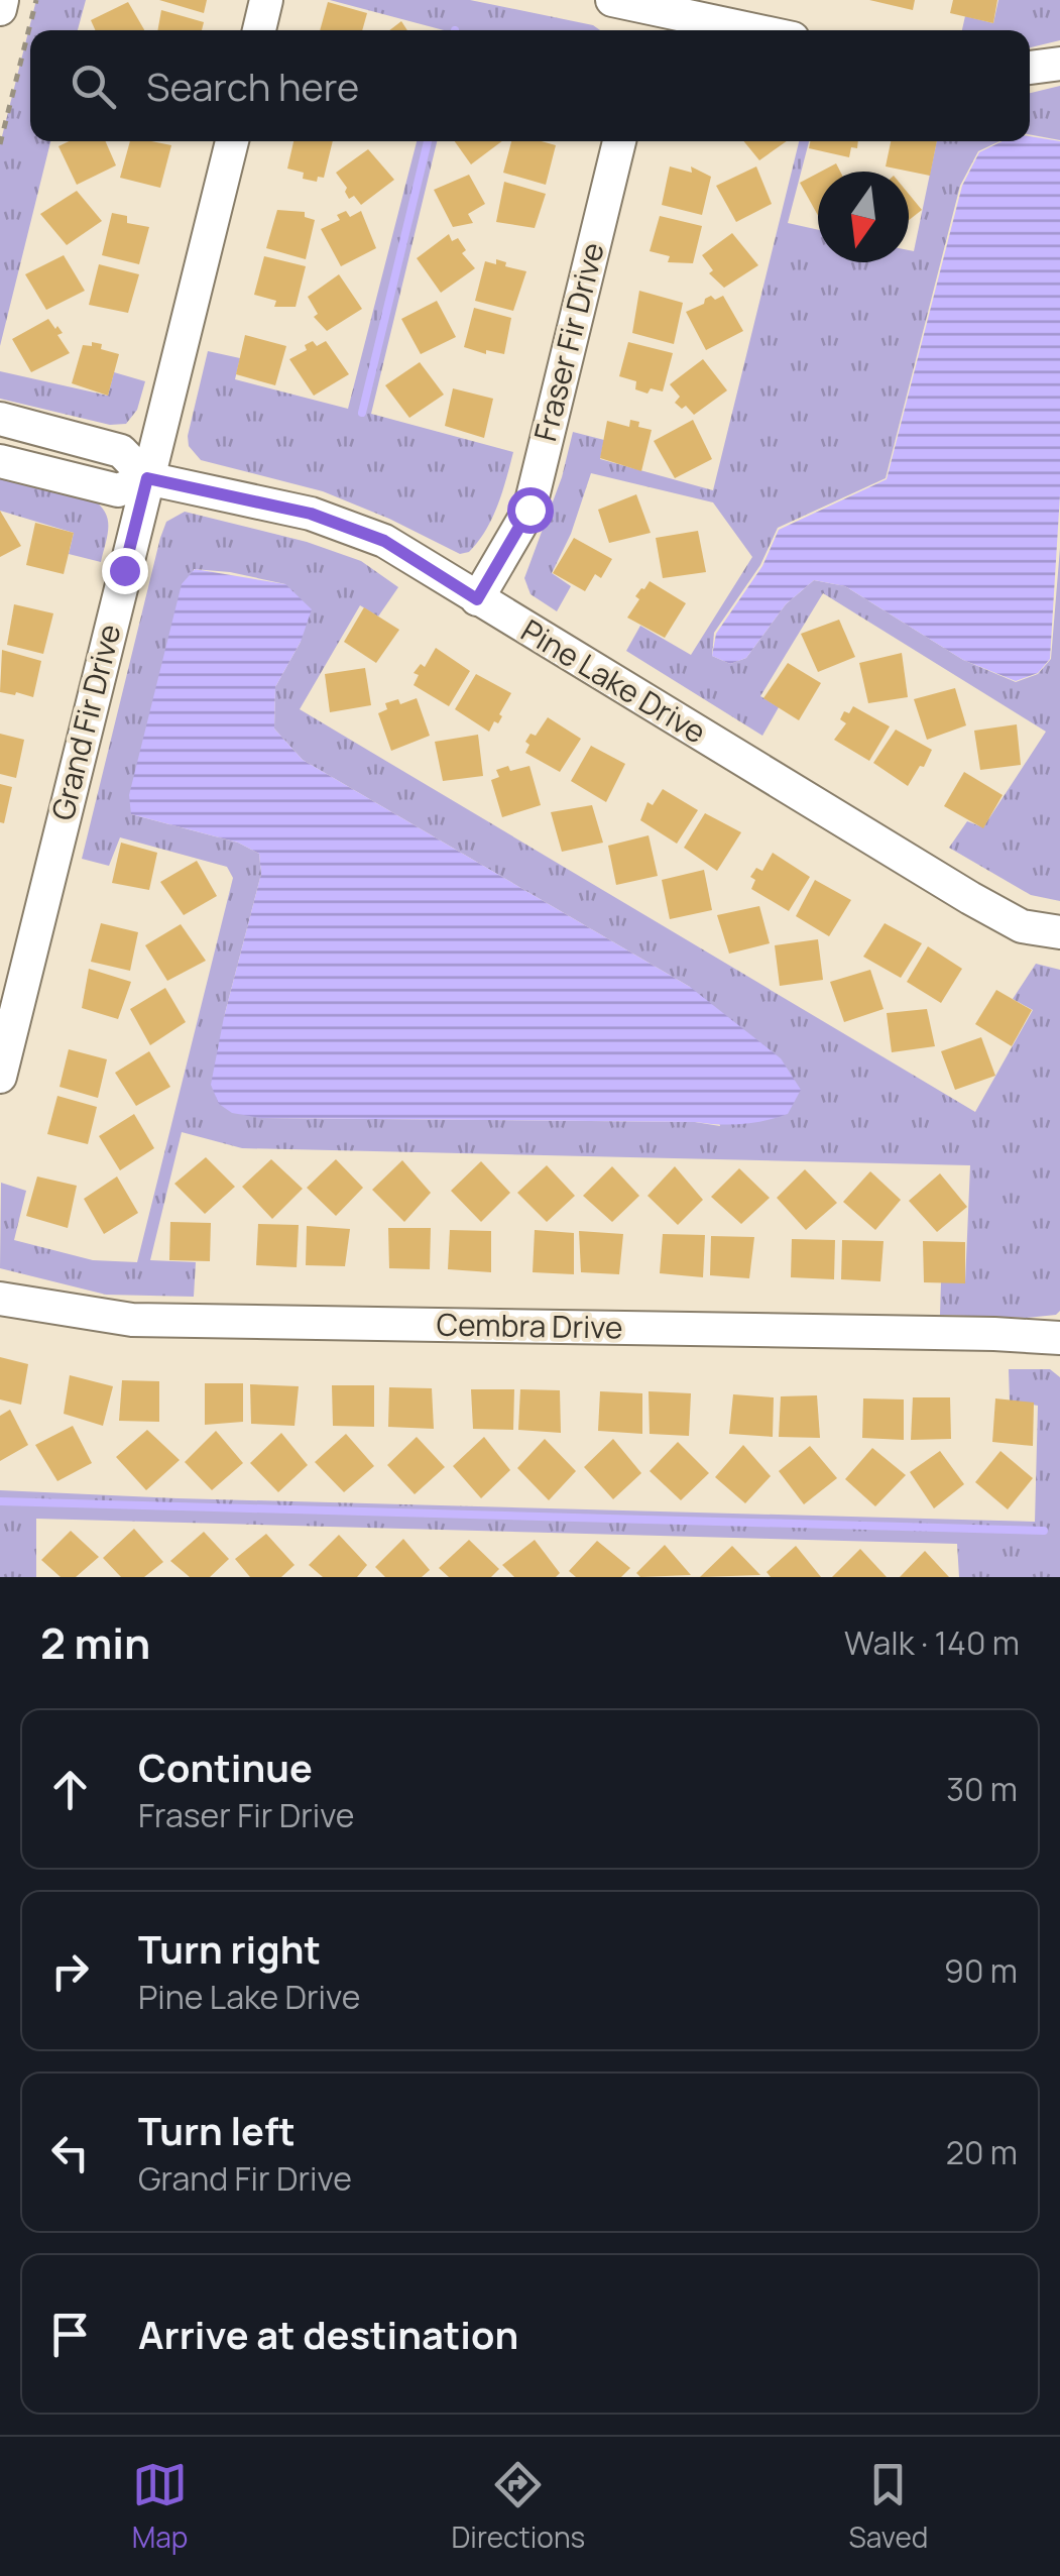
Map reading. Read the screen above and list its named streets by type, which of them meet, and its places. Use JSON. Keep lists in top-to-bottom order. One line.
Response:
{"streets":{"street":["Fraser Fir Drive","Pine Lake Drive","Grand Fir Drive","Cembra Drive"]},"crossings":[["Fraser Fir Drive","Pine Lake Drive"],["Pine Lake Drive","Grand Fir Drive"]],"north":"bottom","page":{"search":"Search here","heading":["2 min","Walk · 140 m"],"list":[["Continue","Fraser Fir Drive","30 m"],["Turn right","Pine Lake Drive","90 m"],["Turn left","Grand Fir Drive","20 m"],"Arrive at destination"],"nav":["Map","Directions","Saved"]}}
